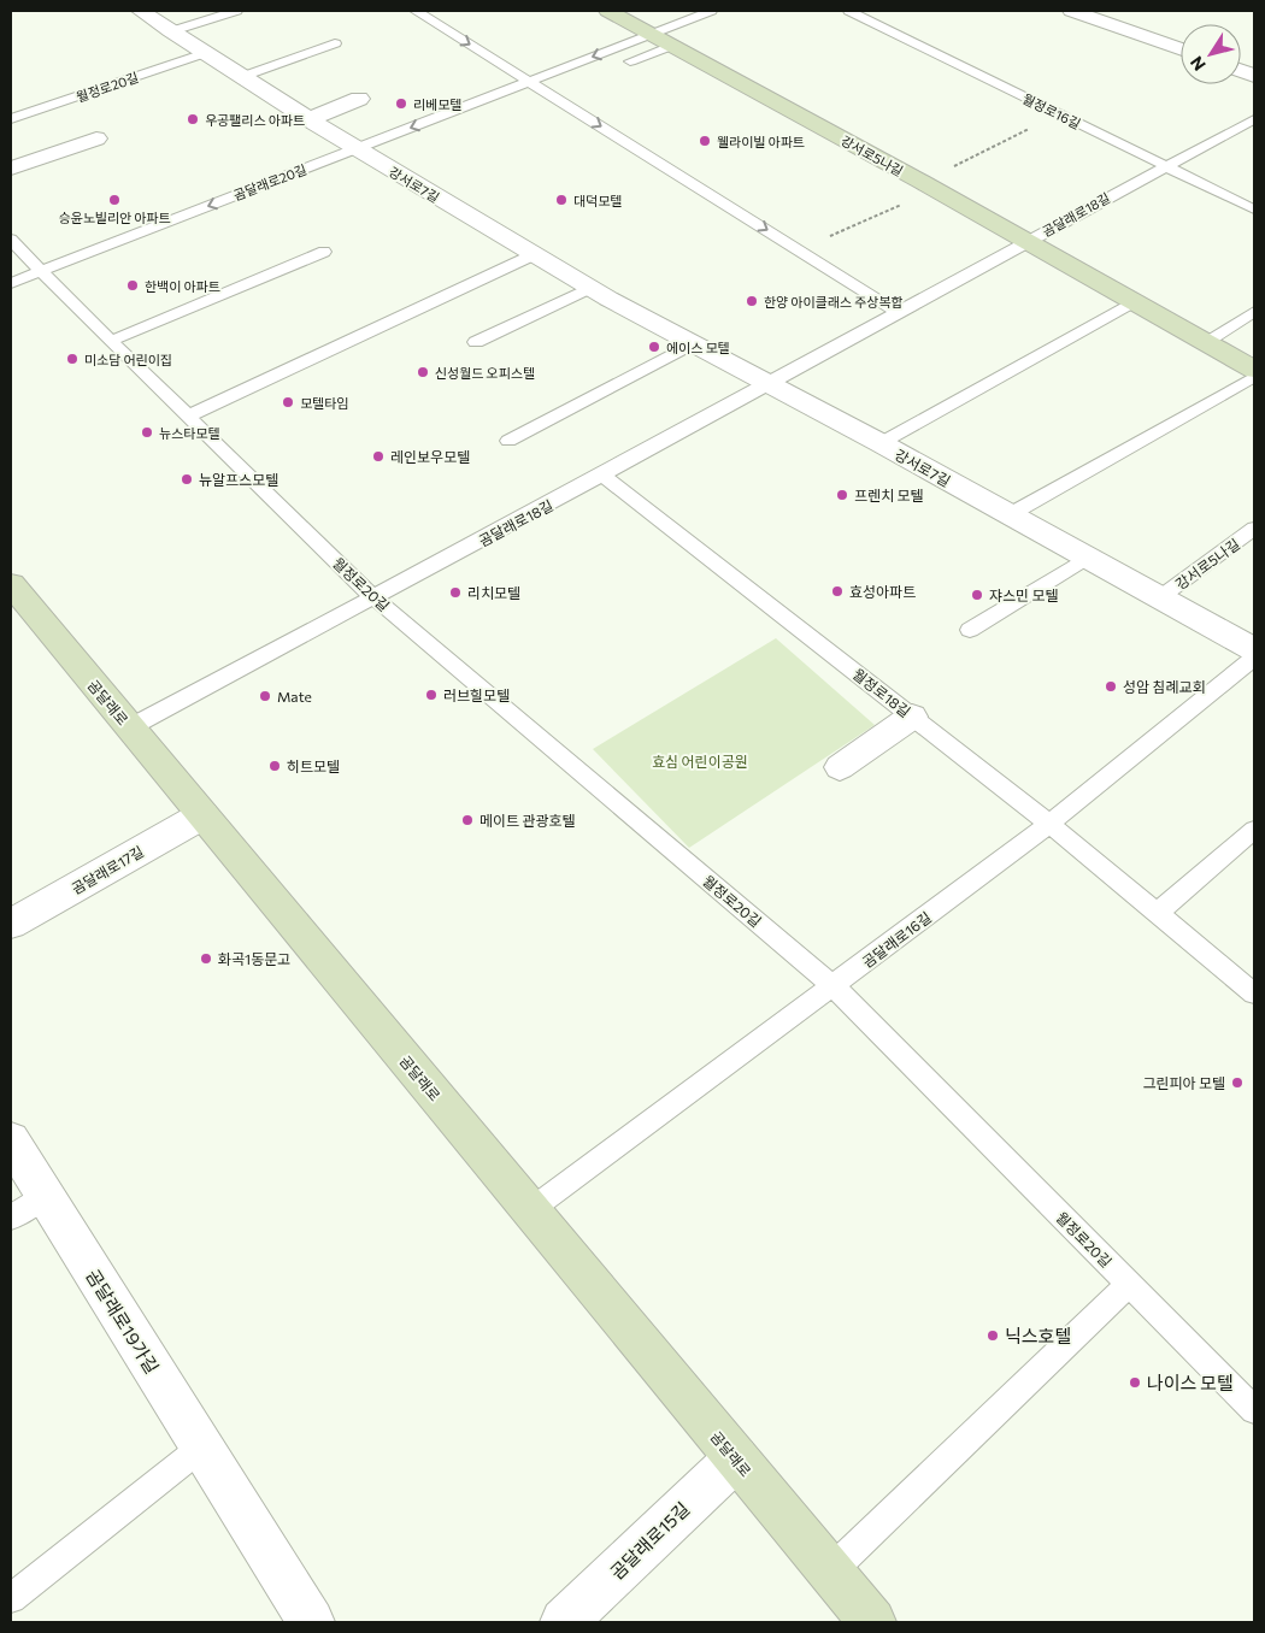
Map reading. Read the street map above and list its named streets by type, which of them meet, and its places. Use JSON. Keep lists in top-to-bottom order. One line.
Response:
{"streets":{"street":["강서로5나길","강서로7길","곰달래로","곰달래로17길","곰달래로19가길","곰달래로15길"],"lane":["월정로20길","월정로16길","곰달래로20길","곰달래로18길","월정로18길","곰달래로16길"]},"crossings":[["월정로20길","곰달래로20길"],["월정로20길","강서로7길"],["월정로20길","곰달래로18길"],["월정로20길","곰달래로16길"],["월정로16길","곰달래로18길"],["강서로5나길","곰달래로20길"],["강서로5나길","강서로7길"],["강서로5나길","곰달래로18길"],["곰달래로20길","강서로7길"],["강서로7길","곰달래로18길"],["곰달래로18길","월정로18길"],["곰달래로18길","곰달래로"],["월정로18길","곰달래로16길"],["곰달래로","곰달래로17길"],["곰달래로","곰달래로16길"],["곰달래로","곰달래로15길"]],"parks":["효심 어린이공원"],"places":["리베모텔","우공팰리스 아파트","웰라이빌 아파트","승윤노빌리안 아파트","대덕모텔","한백이 아파트","한양 아이클래스 주상복합","에이스 모텔","미소담 어린이집","신성월드 오피스텔","모텔타임","뉴스타모텔","레인보우모텔","뉴알프스모텔","프렌치 모텔","효성아파트","리치모텔","쟈스민 모텔","성암 침례교회","러브힐모텔","Mate","히트모텔","메이트 관광호텔","화곡1동문고","그린피아 모텔","닉스호텔","나이스 모텔"],"north":"bottom left"}
